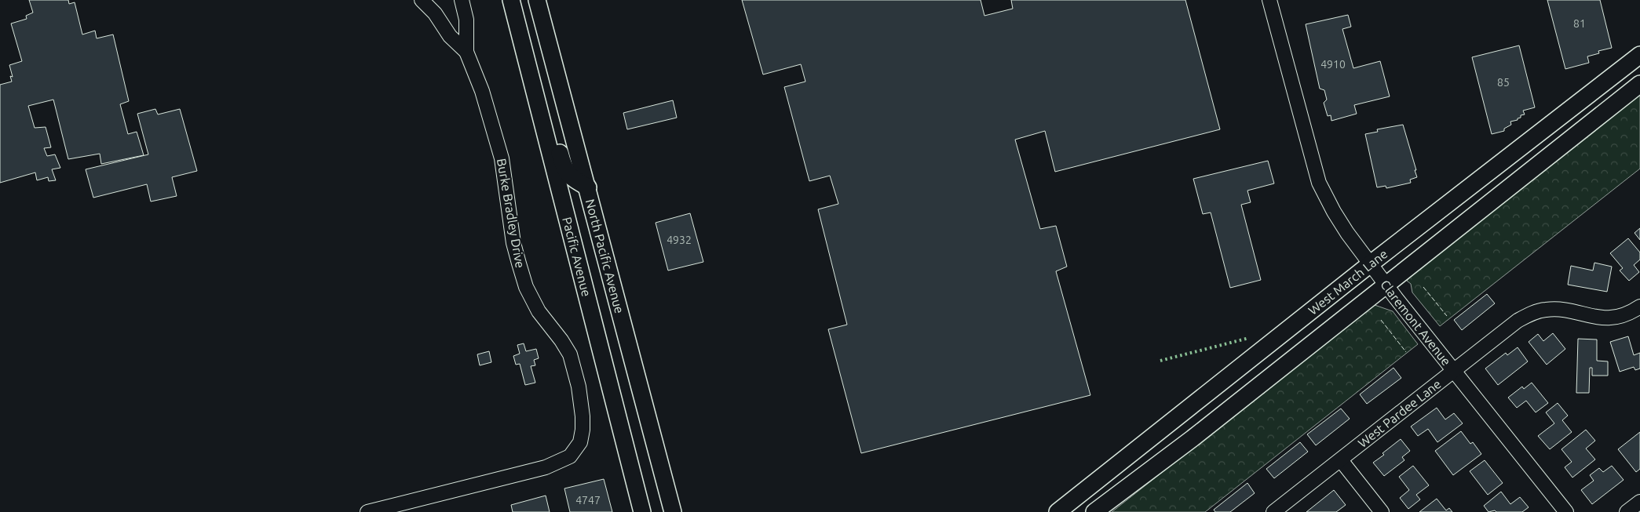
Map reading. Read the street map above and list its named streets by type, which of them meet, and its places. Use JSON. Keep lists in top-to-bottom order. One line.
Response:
{"streets":{"main road":["North Pacific Avenue","Pacific Avenue","West March Lane"],"street":["Burke Bradley Drive","Claremont Avenue","West Pardee Lane"]},"crossings":[["West March Lane","Claremont Avenue"],["Claremont Avenue","West Pardee Lane"]],"house_numbers":["81","4910","85","4932","4747"]}
